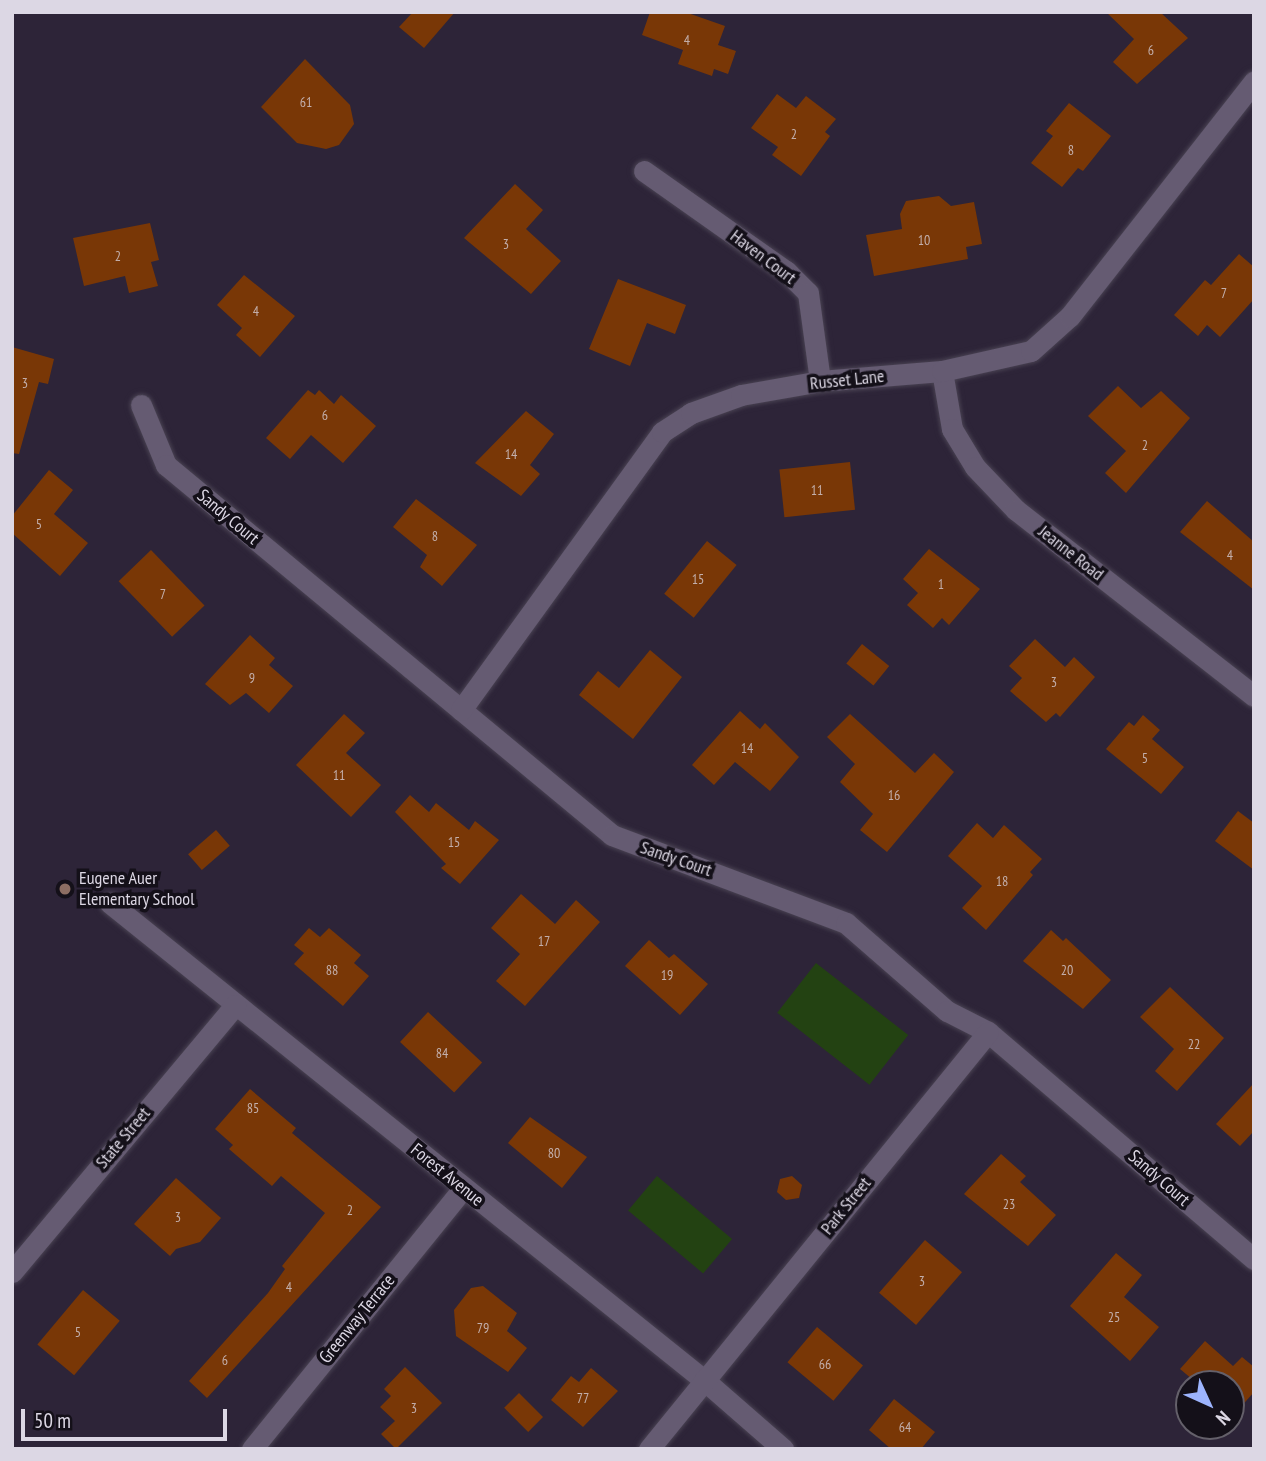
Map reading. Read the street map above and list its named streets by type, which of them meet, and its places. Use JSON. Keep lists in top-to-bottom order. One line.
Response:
{"streets":{"street":["Haven Court","Russet Lane","Sandy Court","Jeanne Road","State Street","Forest Avenue","Park Street","Greenway Terrace"]},"crossings":[["Haven Court","Russet Lane"],["Russet Lane","Sandy Court"],["Russet Lane","Jeanne Road"],["Sandy Court","Park Street"],["State Street","Forest Avenue"],["Forest Avenue","Park Street"],["Forest Avenue","Greenway Terrace"]],"places":["Eugene Auer Elementary School"],"house_numbers":["4","6","61","2","8","10","3","2","7","4","3","6","2","14","11","5","8","4","15","1","7","9","3","14","5","11","16","15","18","17","88","20","19","22","84","85","80","23","2","3","3","4","25","79","5","6","66","77","3","64"],"scale_bar":"50 m","north":"bottom right"}
